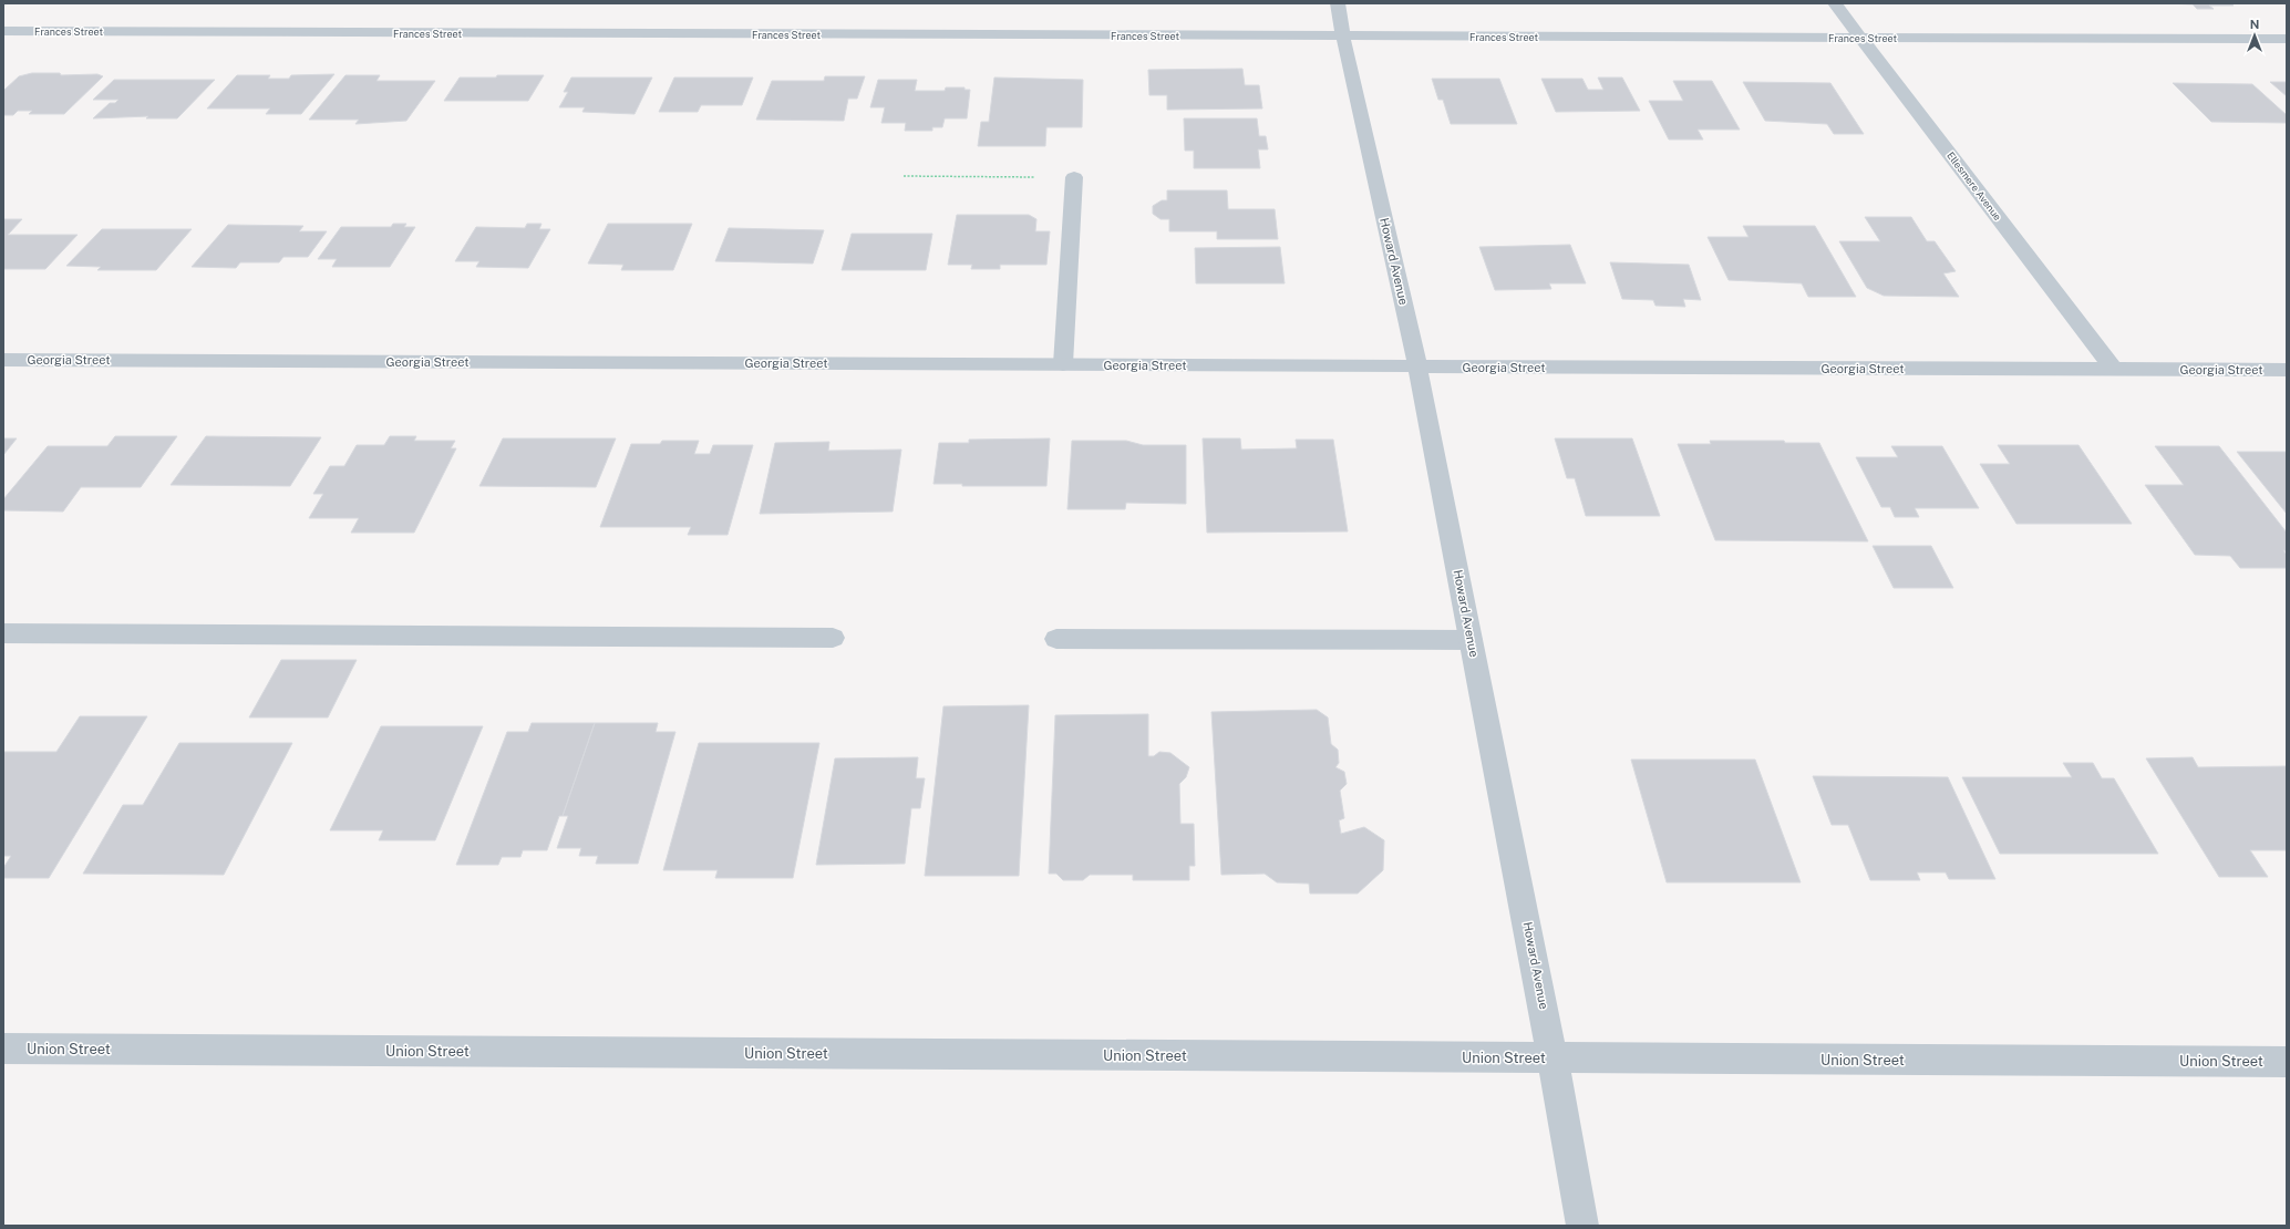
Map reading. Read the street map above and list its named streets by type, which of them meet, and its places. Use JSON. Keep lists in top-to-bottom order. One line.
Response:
{"streets":{"street":["Frances Street","Ellesmere Avenue","Howard Avenue","Georgia Street","Union Street"]},"crossings":[["Frances Street","Ellesmere Avenue"],["Frances Street","Howard Avenue"],["Ellesmere Avenue","Georgia Street"],["Howard Avenue","Georgia Street"],["Howard Avenue","Union Street"]],"north":"top"}
